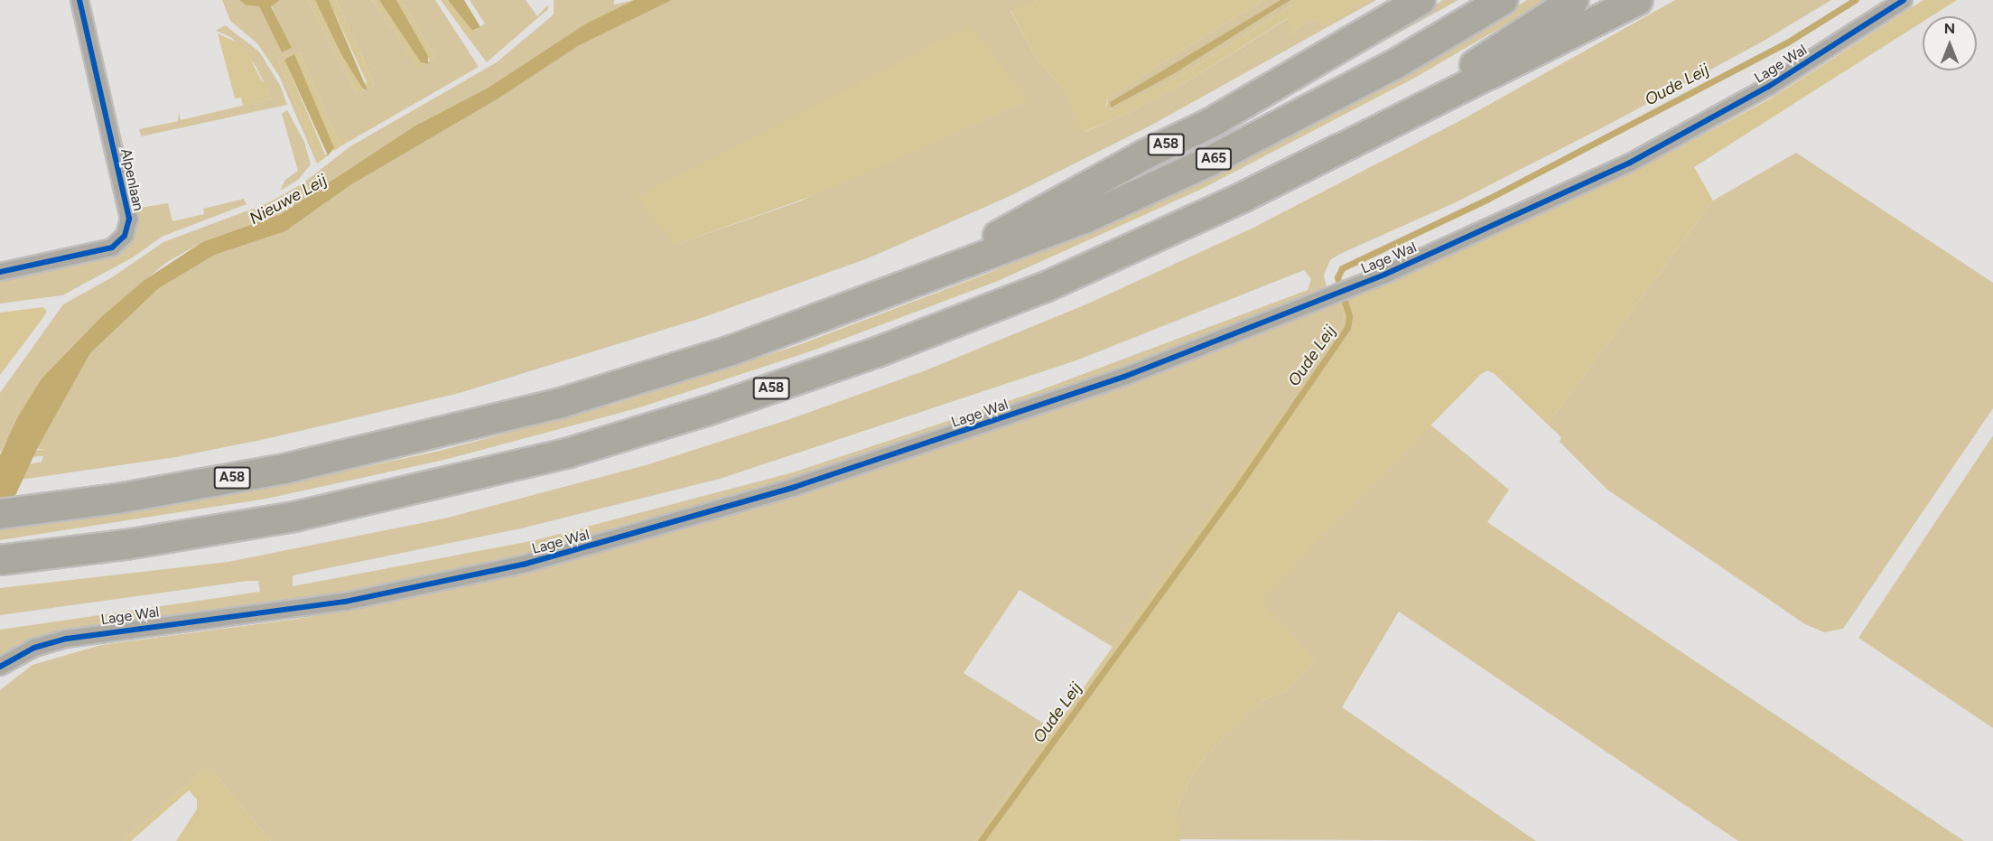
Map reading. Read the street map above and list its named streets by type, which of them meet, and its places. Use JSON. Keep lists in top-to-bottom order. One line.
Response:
{"streets":{"highway":["A58","A65"],"street":["Lage Wal","Alpenlaan"]},"crossings":[["A58","A65"]],"water":["Oude Leij","Nieuwe Leij"],"north":"top"}
